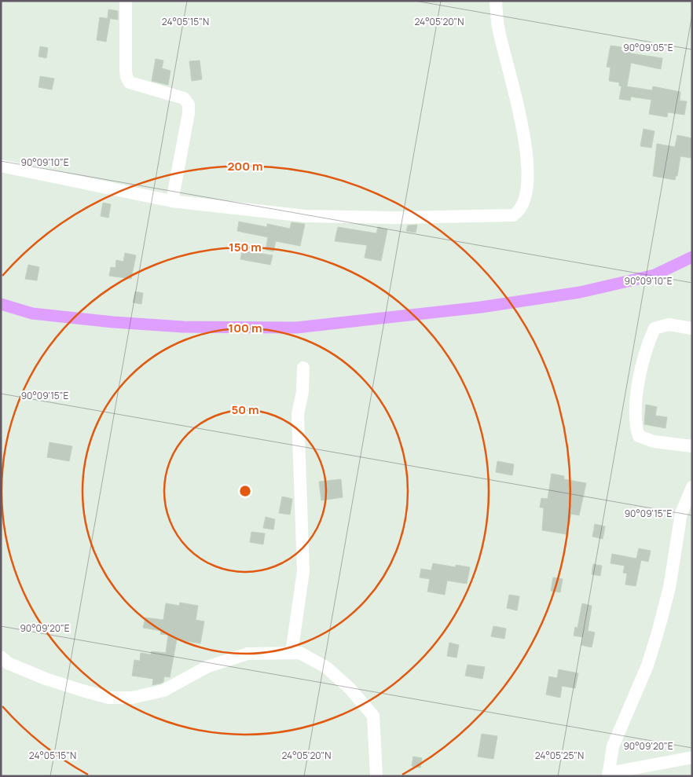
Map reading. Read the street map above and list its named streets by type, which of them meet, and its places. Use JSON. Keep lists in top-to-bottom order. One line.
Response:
{"coordinates":["24°05'15\"N","24°05'20\"N","90°09'05\"E","90°09'10\"E","90°09'15\"E","90°09'20\"E","24°05'25\"N"],"rings":["200 m","150 m","100 m","50 m"]}
